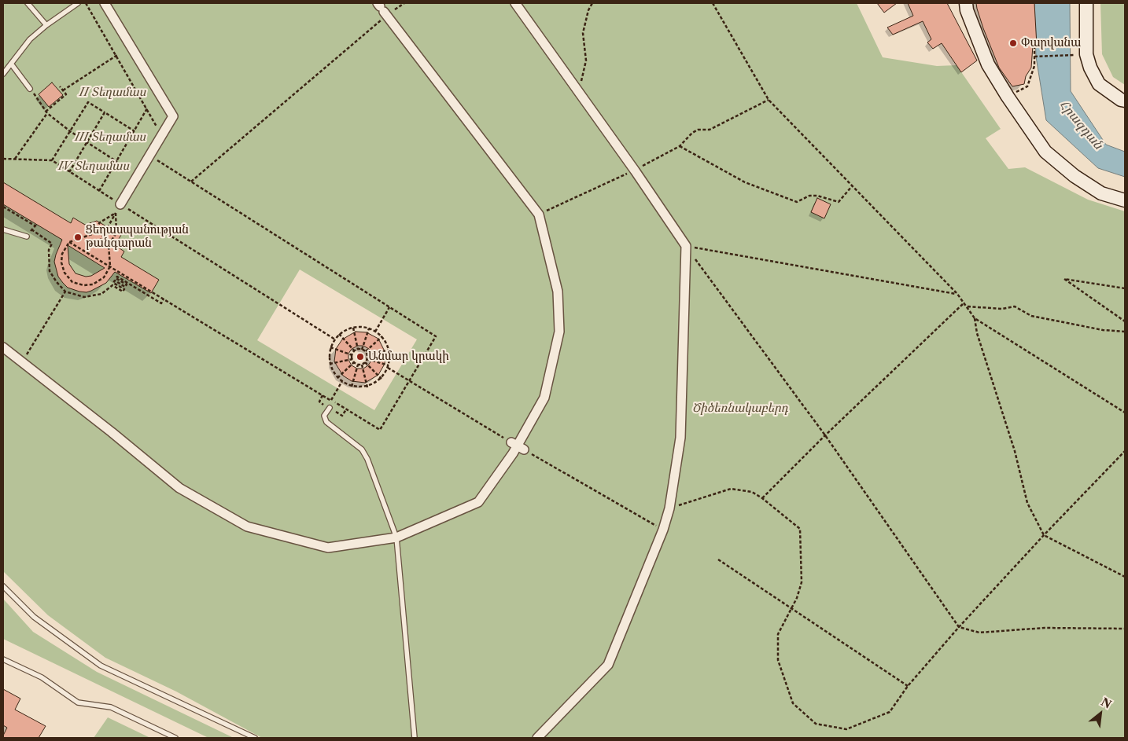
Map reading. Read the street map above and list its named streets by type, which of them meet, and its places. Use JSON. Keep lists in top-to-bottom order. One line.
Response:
{"water":["Հրազդան"],"parks":["II Տեղամաս","III Տեղամաս","IV Տեղամաս","Ծիծեռնակաբերդ"],"places":["Փարվանա","Ցեղասպանության թանգարան","Անմար կրակի"],"north":"top right"}
